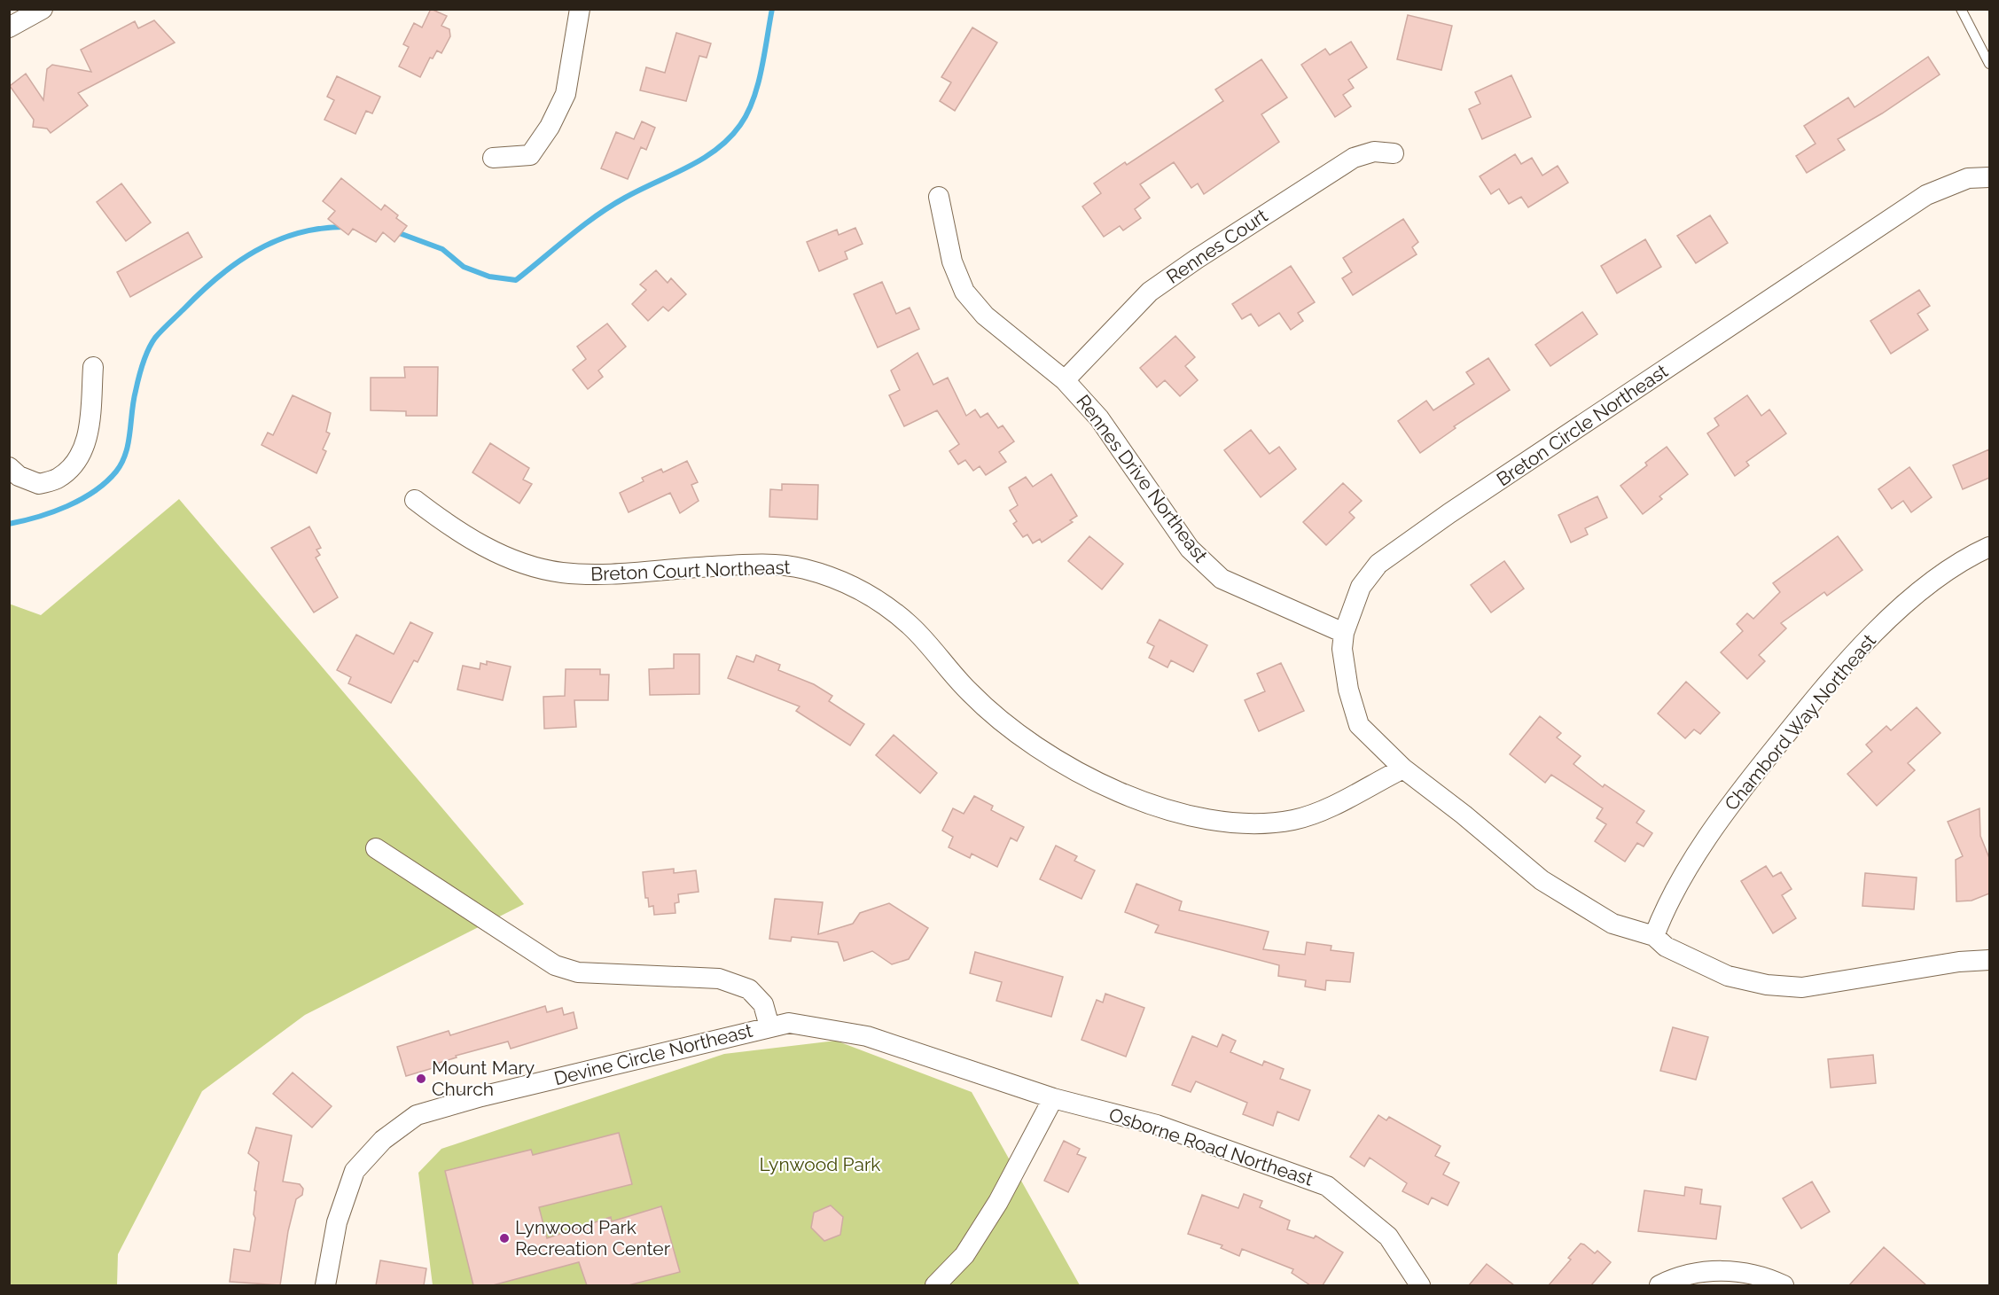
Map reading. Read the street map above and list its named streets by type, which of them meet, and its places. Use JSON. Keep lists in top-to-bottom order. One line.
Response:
{"streets":{"street":["Rennes Court","Breton Circle Northeast","Rennes Drive Northeast","Breton Court Northeast","Chambord Way Northeast","Devine Circle Northeast","Osborne Road Northeast"]},"crossings":[["Rennes Court","Rennes Drive Northeast"],["Breton Circle Northeast","Rennes Drive Northeast"],["Breton Circle Northeast","Breton Court Northeast"],["Breton Circle Northeast","Chambord Way Northeast"],["Devine Circle Northeast","Osborne Road Northeast"]],"parks":["Lynwood Park"],"places":["Mount Mary Church","Lynwood Park Recreation Center"]}
